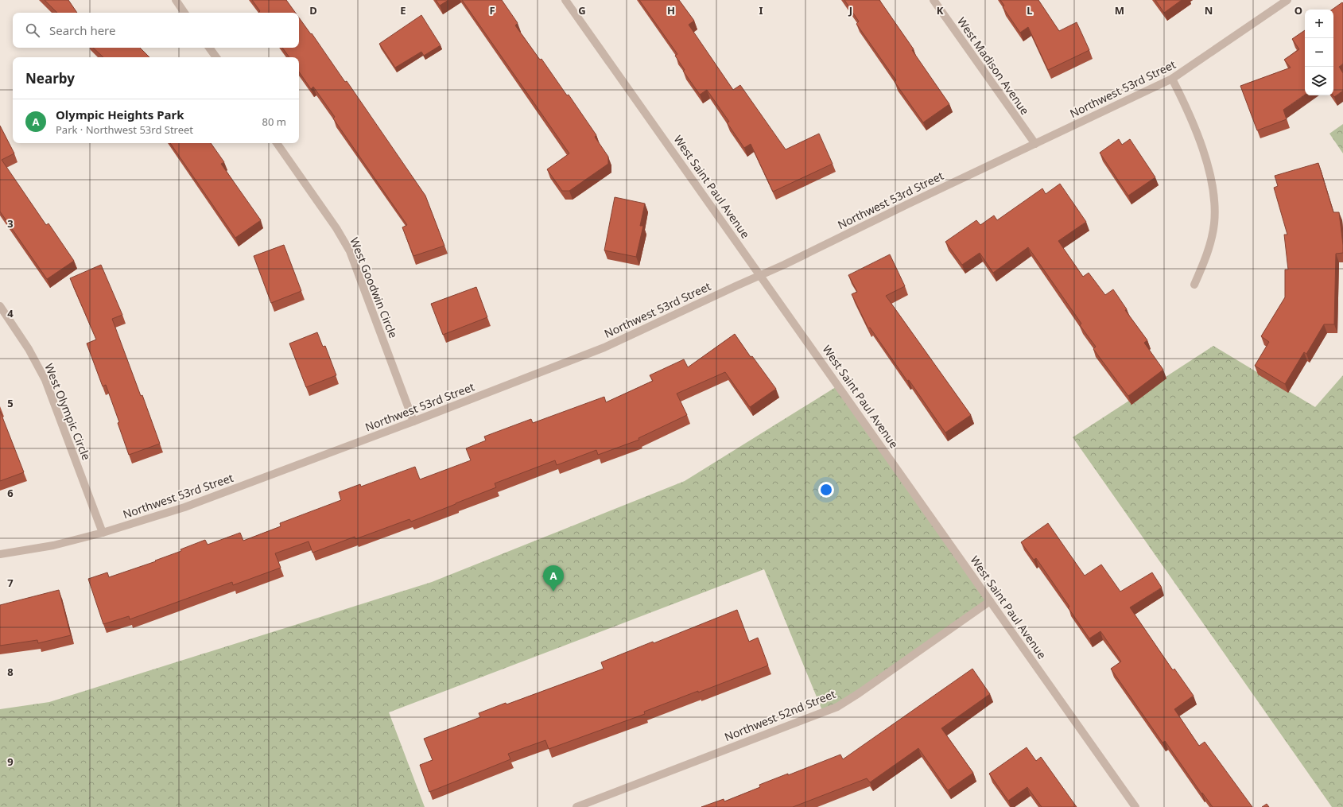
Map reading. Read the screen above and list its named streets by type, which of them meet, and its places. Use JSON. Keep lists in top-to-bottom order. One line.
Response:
{"streets":{"street":["West Madison Avenue","Northwest 53rd Street","West Saint Paul Avenue","West Goodwin Circle","West Olympic Circle","Northwest 52nd Street"]},"crossings":[["West Madison Avenue","Northwest 53rd Street"],["Northwest 53rd Street","West Saint Paul Avenue"],["Northwest 53rd Street","West Goodwin Circle"],["Northwest 53rd Street","West Olympic Circle"],["West Saint Paul Avenue","Northwest 52nd Street"]],"page":{"map_buttons":["+","−"],"search":"Search here","heading":"Nearby","list":[{"mark":"A","name":"Olympic Heights Park","note":"Park · Northwest 53rd Street","value":"80 m"}],"pins":"A"},"grid":{"columns":["D","E","F","G","H","I","J","K","L","M","N","O"],"rows":["3","4","5","6","7","8","9"]}}
